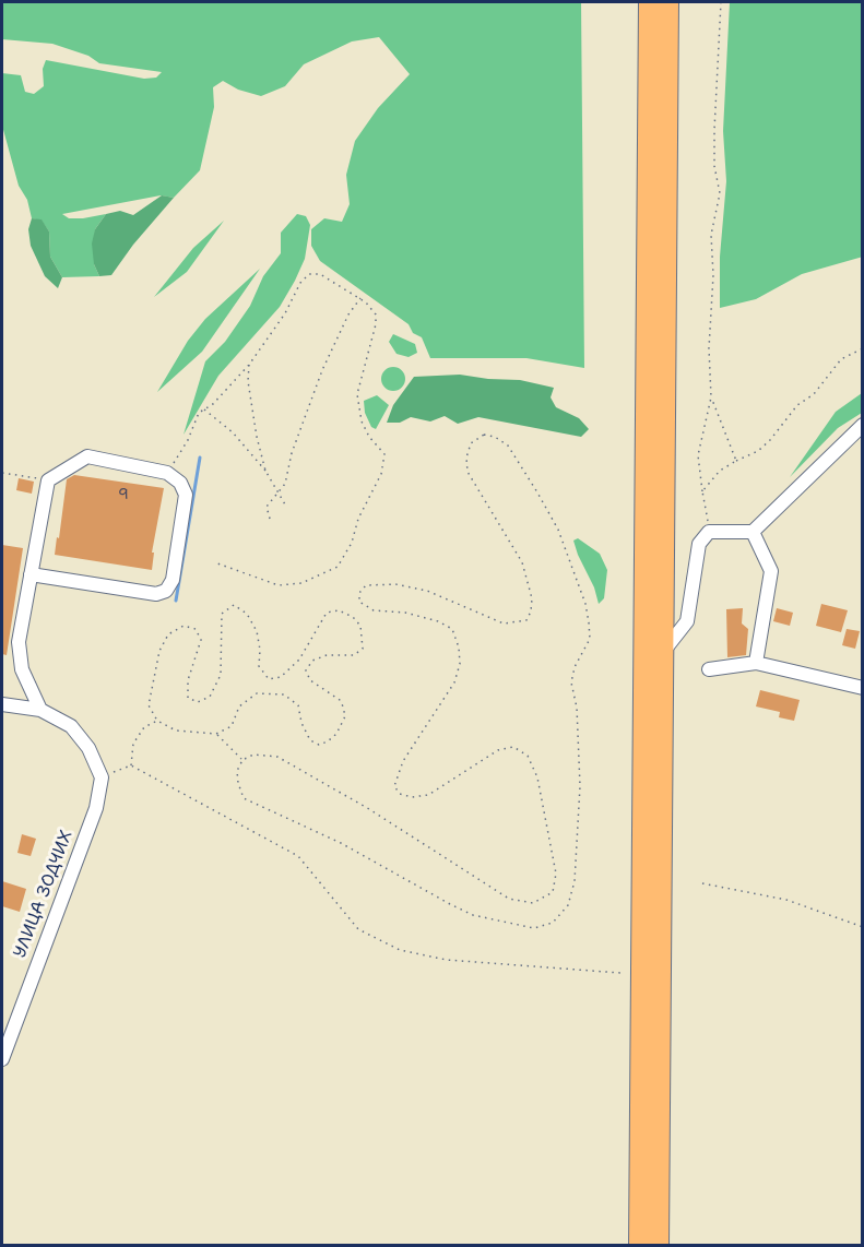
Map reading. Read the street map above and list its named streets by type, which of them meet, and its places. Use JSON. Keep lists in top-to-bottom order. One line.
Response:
{"streets":{"street":["УЛИЦА ЗОДЧИХ"]},"house_numbers":["9"]}
